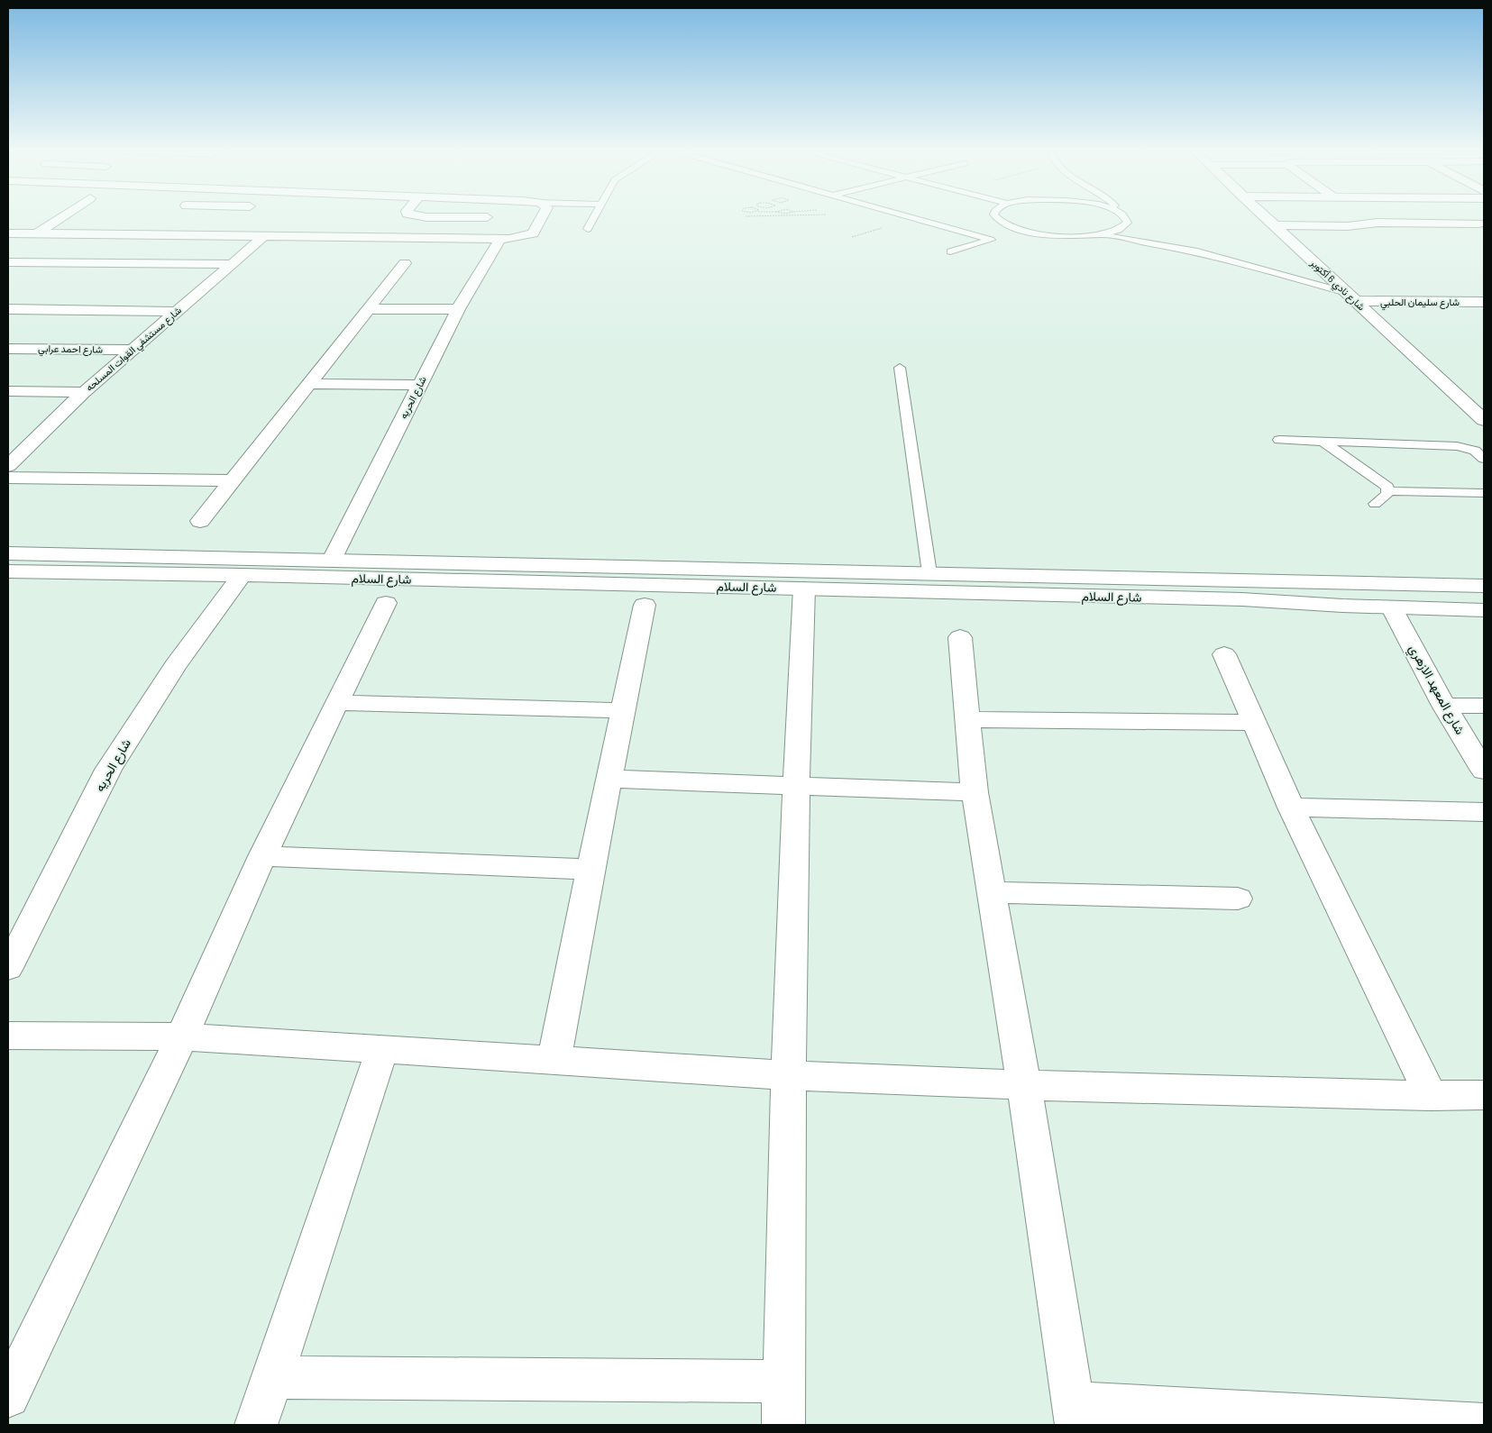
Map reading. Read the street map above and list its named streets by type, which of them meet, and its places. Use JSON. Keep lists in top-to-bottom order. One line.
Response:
{"streets":{"street":["شارع نادي 6 أكتوبر","شارع سليمان الحلبي","شارع احمد عرابي","شارع مستشفي القوات المسلحه","شارع الحريه","شارع السلام","شارع المعهد الازهري"]},"crossings":[["شارع نادي 6 أكتوبر","شارع سليمان الحلبي"],["شارع احمد عرابي","شارع مستشفي القوات المسلحه"],["شارع الحريه","شارع السلام"],["شارع السلام","شارع المعهد الازهري"]]}
